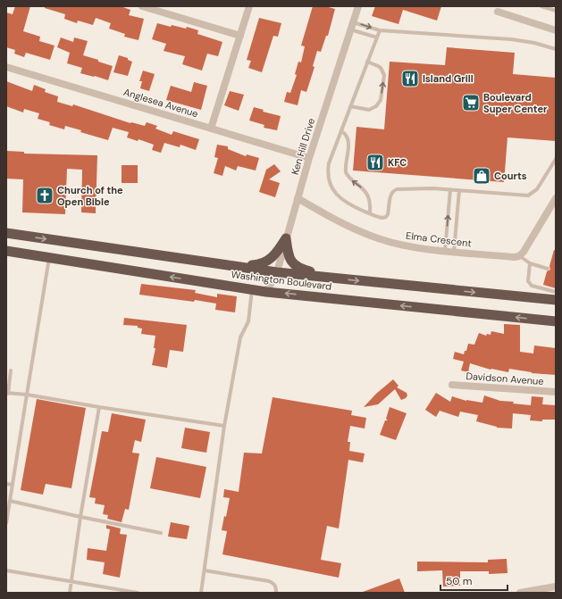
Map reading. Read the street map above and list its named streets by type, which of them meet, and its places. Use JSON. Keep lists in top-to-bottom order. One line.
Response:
{"streets":{"highway":["Washington Boulevard"],"street":["Anglesea Avenue","Ken Hill Drive","Elma Crescent","Davidson Avenue"]},"crossings":[["Anglesea Avenue","Ken Hill Drive"],["Ken Hill Drive","Elma Crescent"],["Ken Hill Drive","Washington Boulevard"]],"places":{"restaurant":["Island Grill","KFC"],"supermarket":["Boulevard Super Center"],"shop":["Courts"],"church":["Church of the Open Bible"]},"scale_bar":"50 m"}
